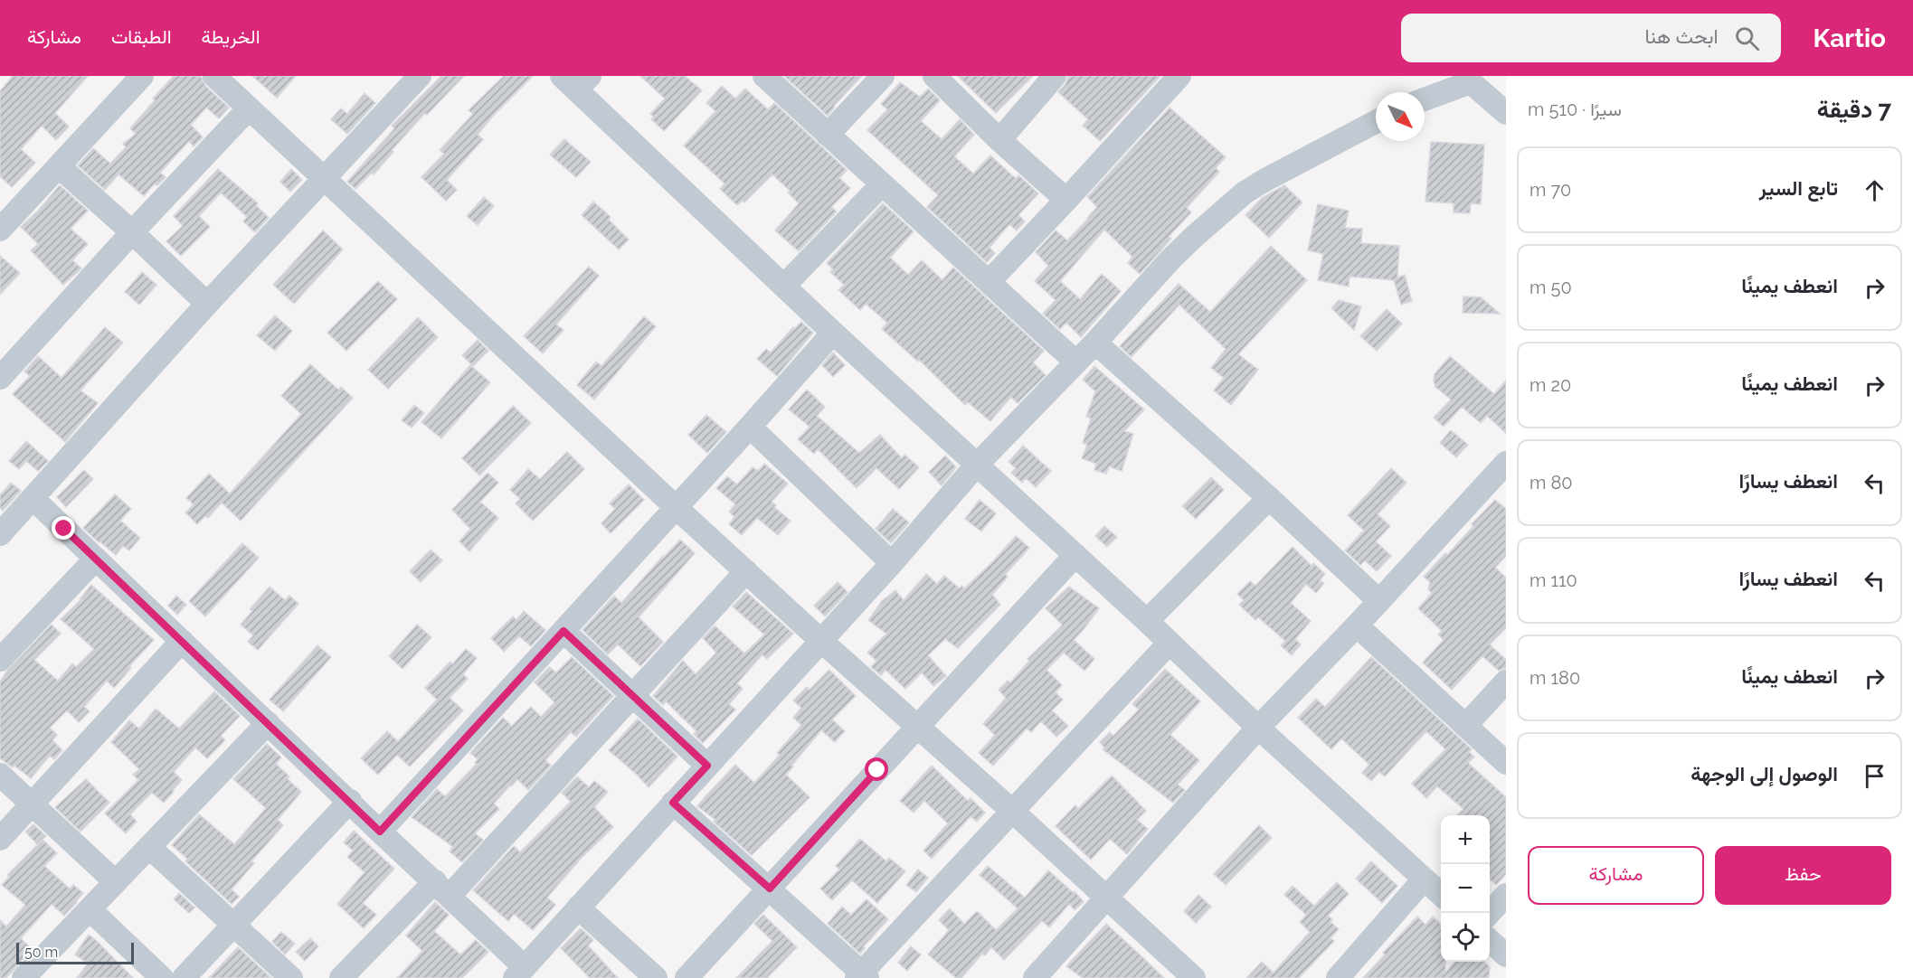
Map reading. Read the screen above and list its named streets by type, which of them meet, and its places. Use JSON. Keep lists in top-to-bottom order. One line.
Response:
{"scale_bar":"50 m","north":"bottom right","page":{"header":"Kartio","search":"ابحث هنا","nav":["الخريطة","الطبقات","مشاركة"],"heading":["7 دقيقة","سيرًا · 510 m"],"list":[["تابع السير","70 m"],["انعطف يمينًا","50 m"],["انعطف يمينًا","20 m"],["انعطف يسارًا","80 m"],["انعطف يسارًا","110 m"],["انعطف يمينًا","180 m"],"الوصول إلى الوجهة"],"map_buttons":["+","−"],"buttons":["حفظ","مشاركة"],"scale":"50 m"}}
